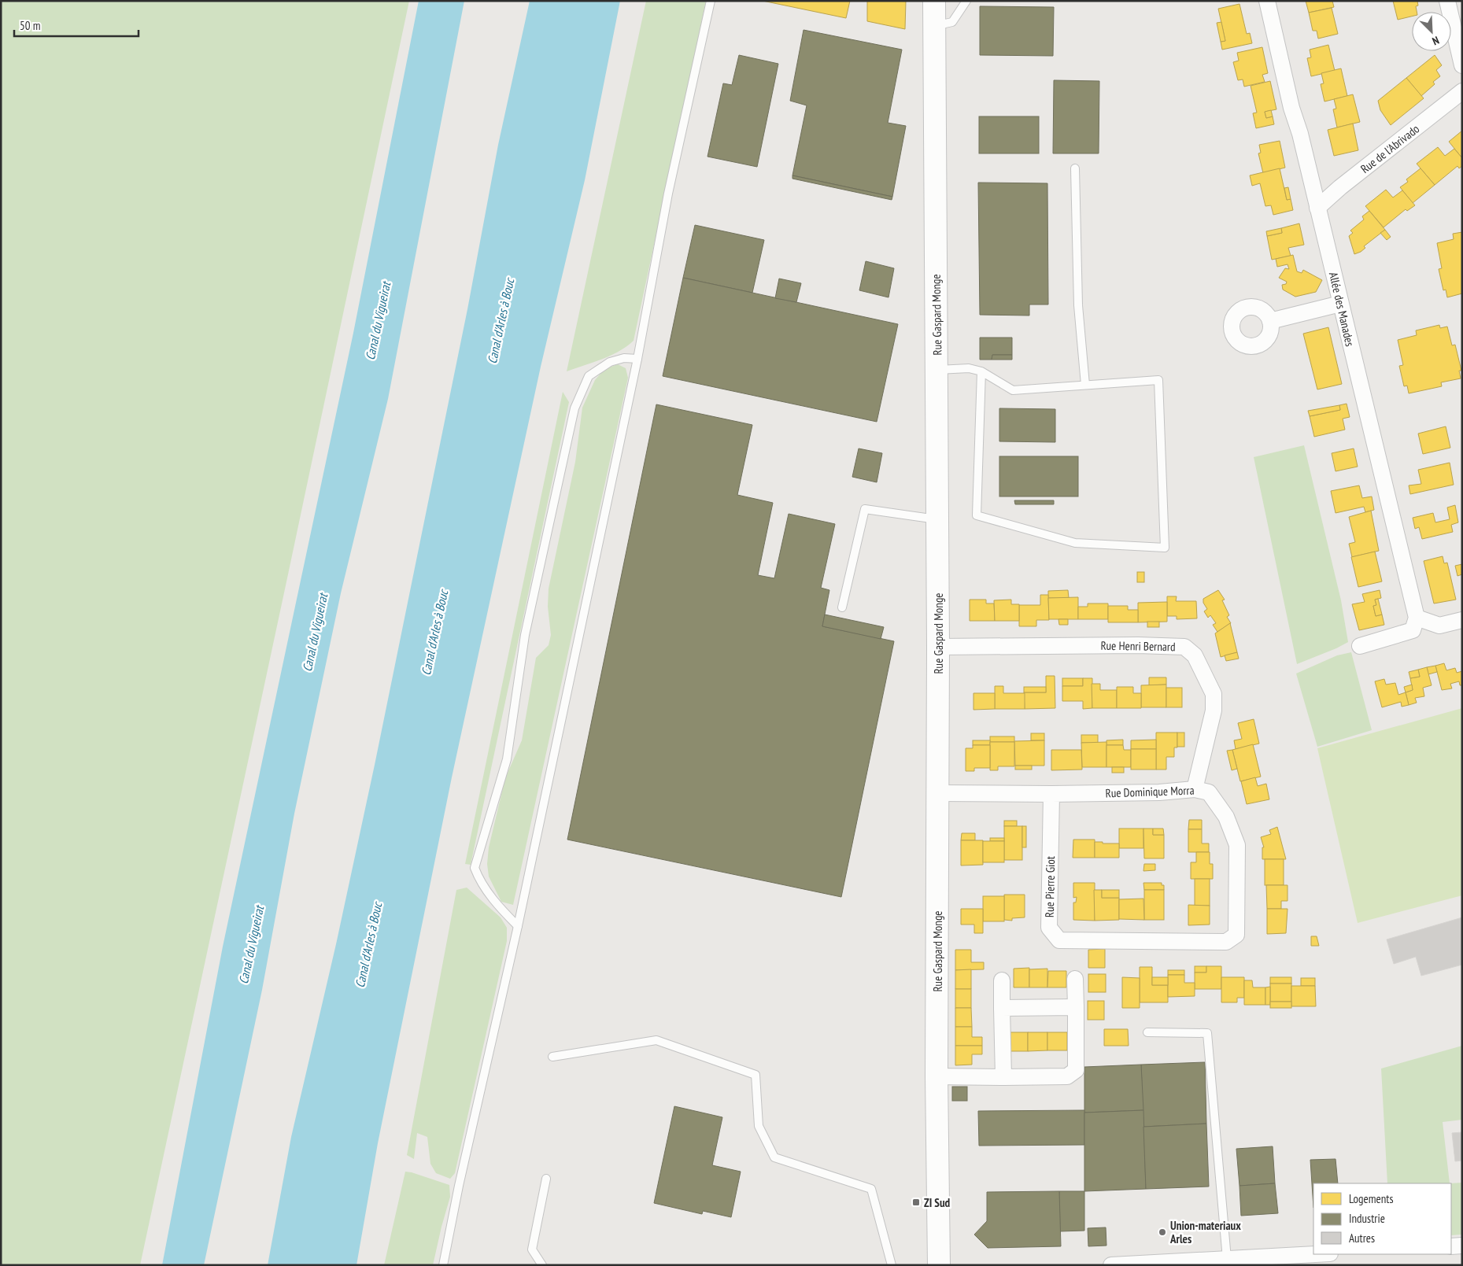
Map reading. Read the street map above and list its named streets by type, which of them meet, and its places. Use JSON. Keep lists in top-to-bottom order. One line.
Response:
{"streets":{"street":["Rue de l'Abrivado","Allée des Manades","Rue Gaspard Monge","Rue Henri Bernard","Rue Dominique Morra","Rue Pierre Giot"]},"crossings":[["Rue de l'Abrivado","Allée des Manades"],["Rue Gaspard Monge","Rue Henri Bernard"],["Rue Henri Bernard","Rue Dominique Morra"],["Rue Dominique Morra","Rue Pierre Giot"]],"water":["Canal du Vigueirat","Canal d'Arles à Bouc"],"places":{"transit":["ZI Sud"],"other":["Union-materiaux Arles"]},"legend":["Logements","Industrie","Autres"],"scale_bar":"50 m","north":"bottom right"}
